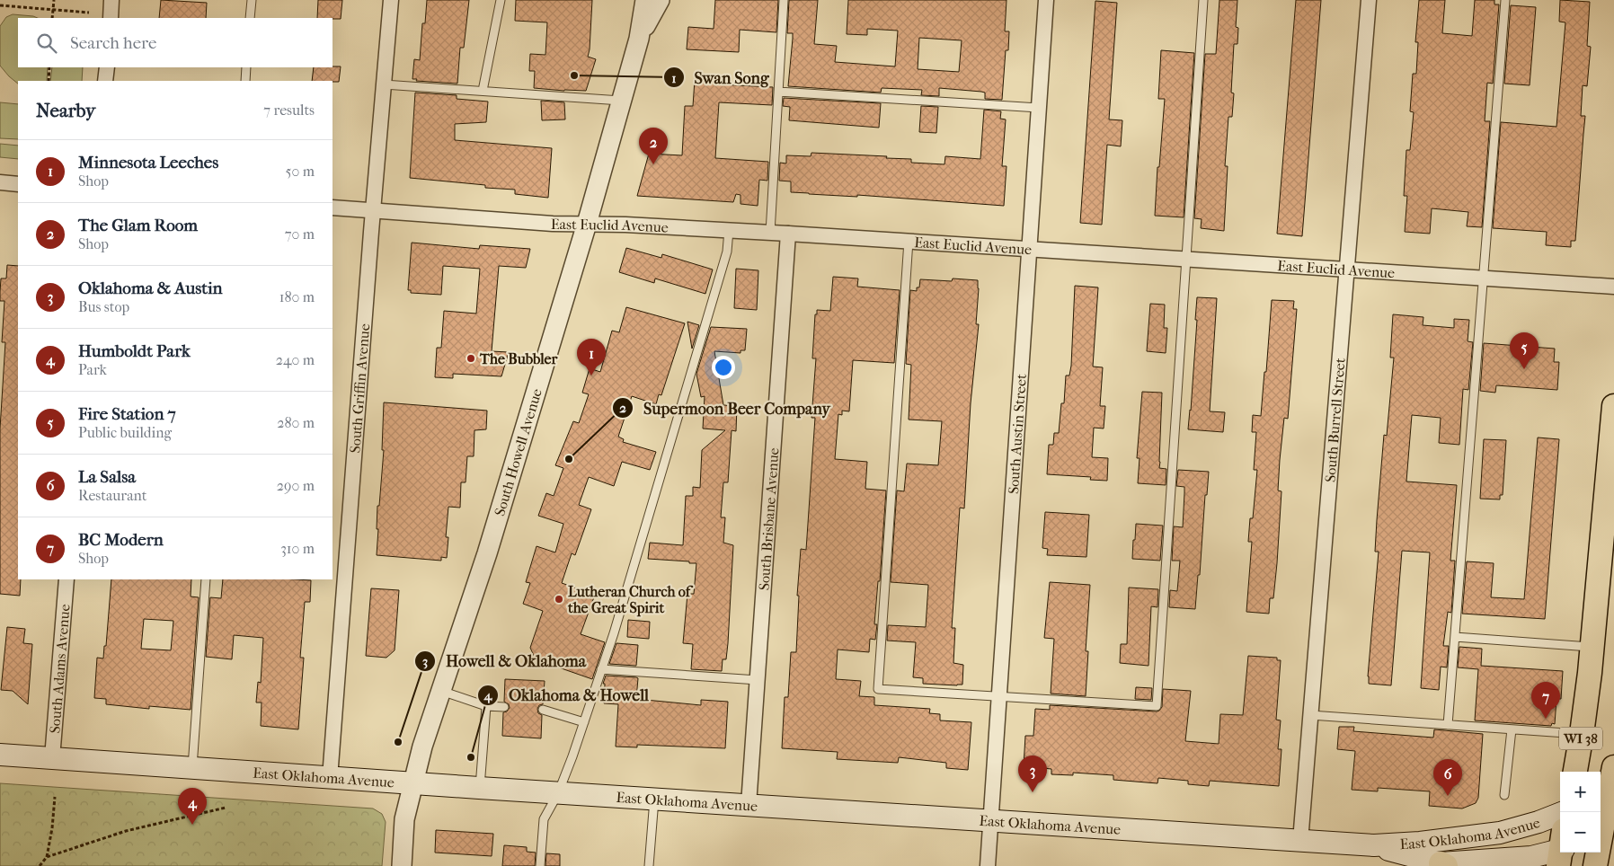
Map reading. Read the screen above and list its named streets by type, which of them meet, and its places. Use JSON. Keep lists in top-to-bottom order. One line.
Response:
{"streets":{"main road":["WI 38","East Oklahoma Avenue"],"street":["East Euclid Avenue","South Griffin Avenue","South Burrell Street","South Austin Street","South Howell Avenue","South Brisbane Avenue","South Adams Avenue"]},"crossings":[["East Euclid Avenue","South Griffin Avenue"],["East Euclid Avenue","South Burrell Street"],["East Euclid Avenue","South Austin Street"],["East Euclid Avenue","South Howell Avenue"],["East Euclid Avenue","South Brisbane Avenue"],["South Griffin Avenue","East Oklahoma Avenue"],["South Burrell Street","East Oklahoma Avenue"],["South Austin Street","East Oklahoma Avenue"],["South Howell Avenue","East Oklahoma Avenue"],["South Brisbane Avenue","East Oklahoma Avenue"],["South Adams Avenue","East Oklahoma Avenue"]],"places":["Swan Song","The Bubbler","Supermoon Beer Company","Lutheran Church of the Great Spirit","Howell & Oklahoma","Oklahoma & Howell"],"page":{"search":"Search here","heading":["Nearby","7 results"],"pins":["2","5","1","7","3","6","4"],"list":[{"mark":"1","name":"Minnesota Leeches","note":"Shop","value":"50 m"},{"mark":"2","name":"The Glam Room","note":"Shop","value":"70 m"},{"mark":"3","name":"Oklahoma & Austin","note":"Bus stop","value":"180 m"},{"mark":"4","name":"Humboldt Park","note":"Park","value":"240 m"},{"mark":"5","name":"Fire Station 7","note":"Public building","value":"280 m"},{"mark":"6","name":"La Salsa","note":"Restaurant","value":"290 m"},{"mark":"7","name":"BC Modern","note":"Shop","value":"310 m"}],"map_buttons":["+","−"]}}
